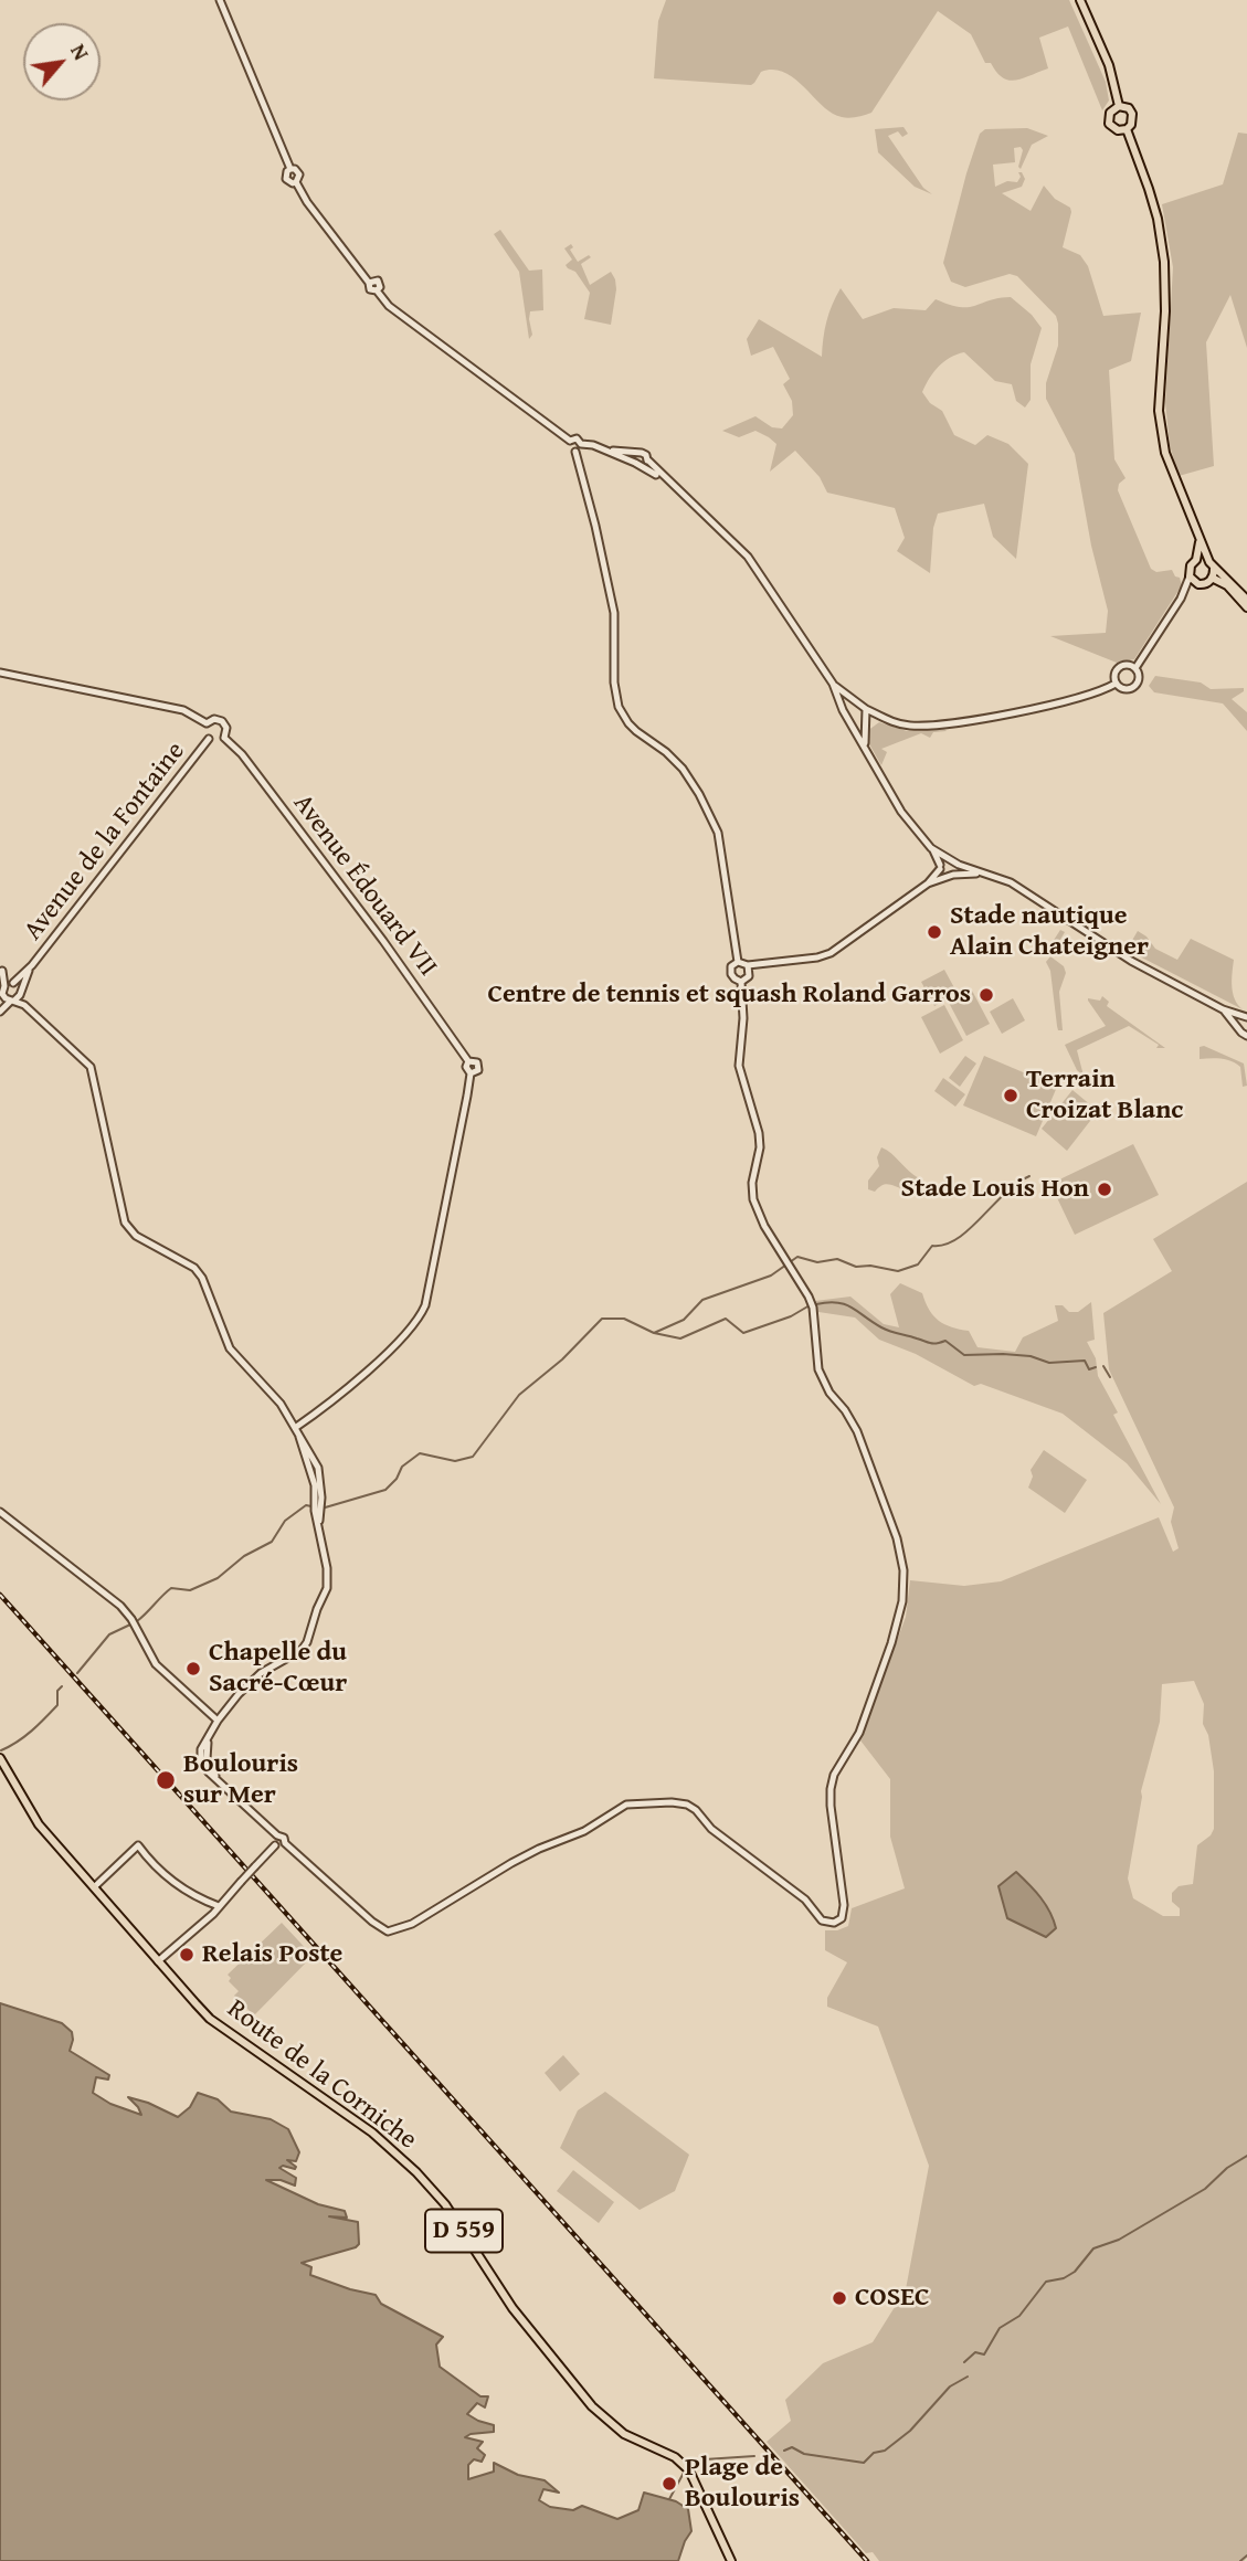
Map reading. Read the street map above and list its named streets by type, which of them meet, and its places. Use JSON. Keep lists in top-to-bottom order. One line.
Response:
{"streets":{"main road":["Route de la Corniche","D 559"],"street":["Avenue de la Fontaine","Avenue Édouard VII"]},"crossings":[["Avenue de la Fontaine","Avenue Édouard VII"]],"places":["Stade nautique Alain Chateigner","Centre de tennis et squash Roland Garros","Terrain Croizat Blanc","Stade Louis Hon","Chapelle du Sacré-Cœur","Boulouris sur Mer","Relais Poste","COSEC","Plage de Boulouris"],"north":"top right"}
